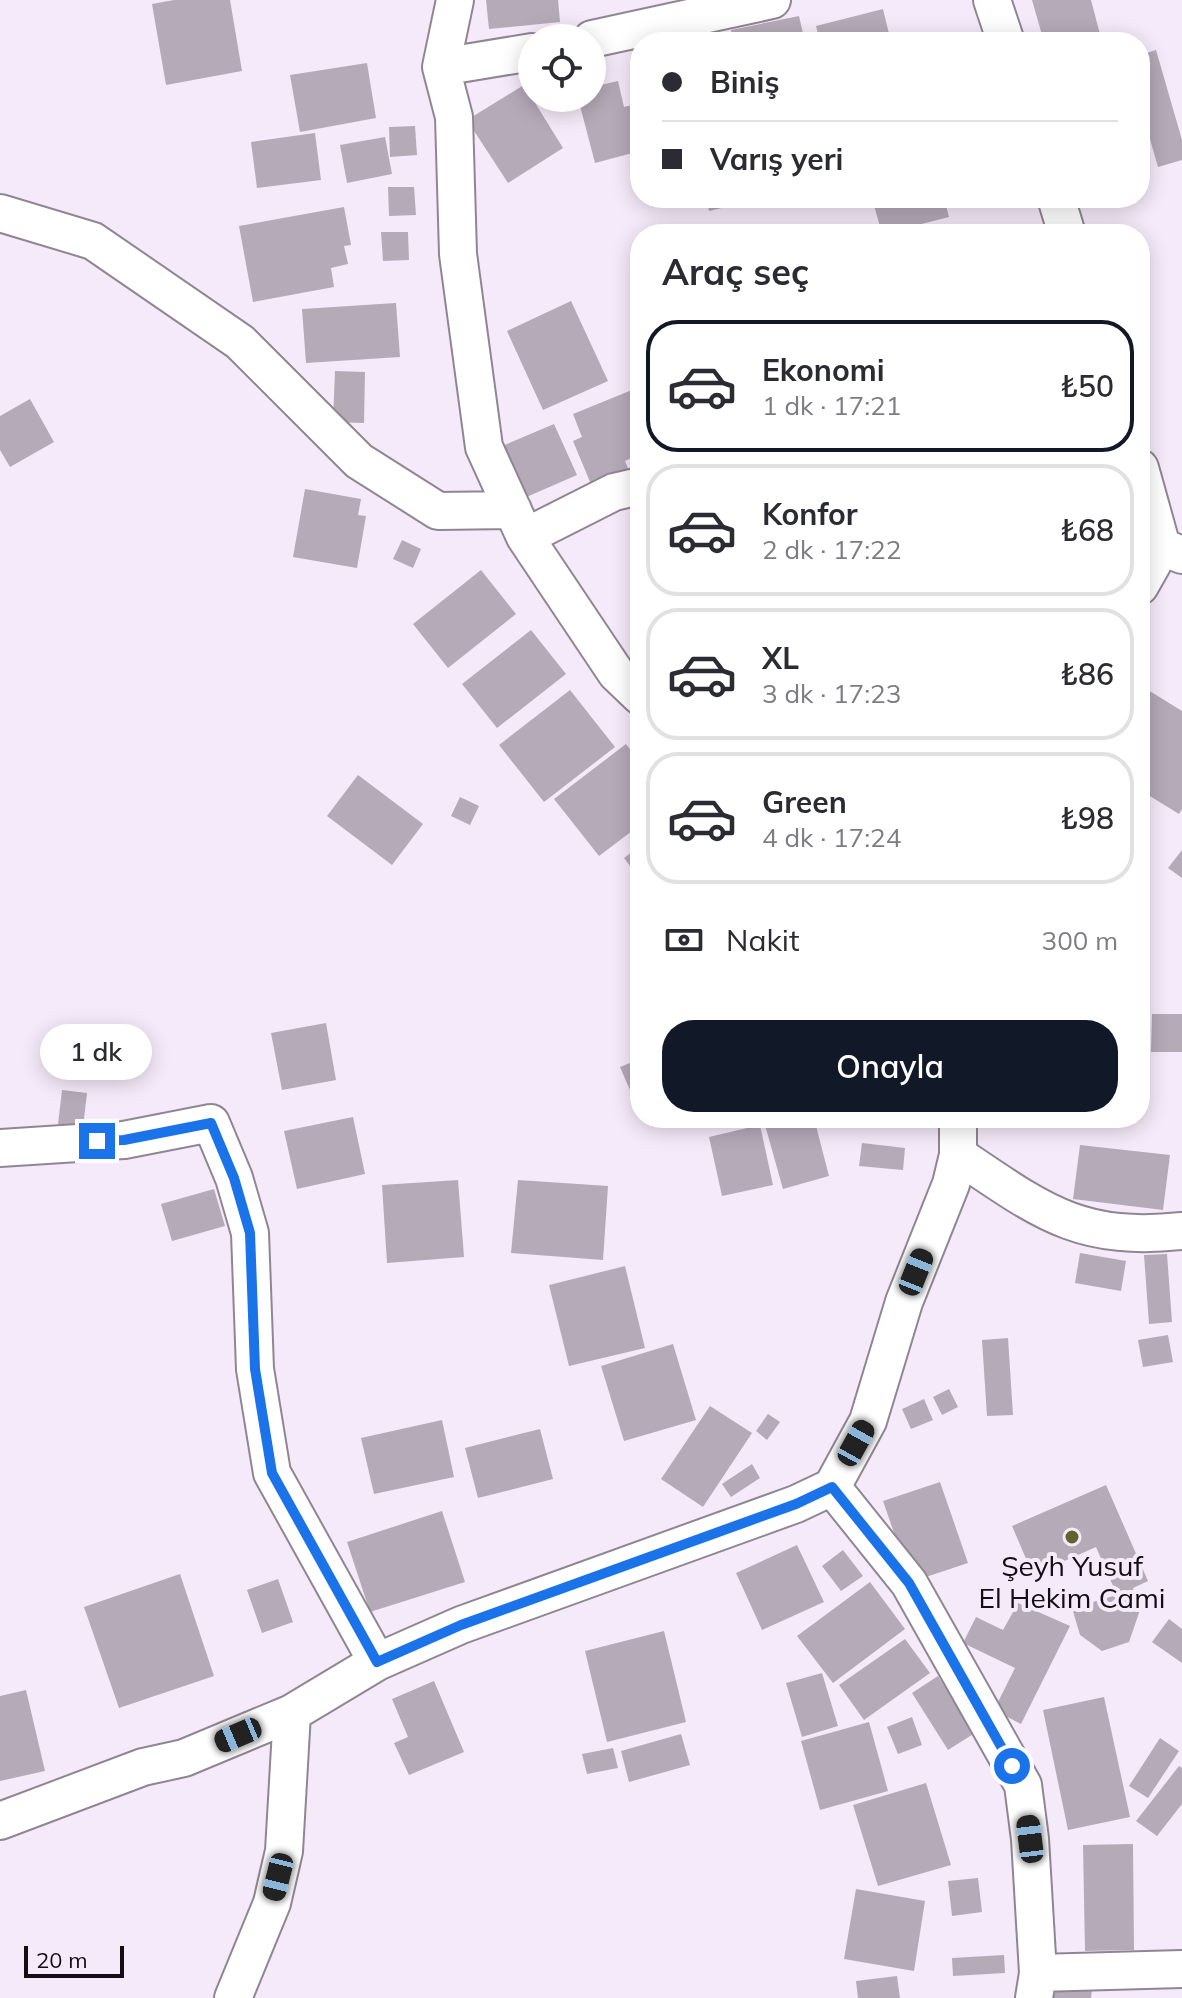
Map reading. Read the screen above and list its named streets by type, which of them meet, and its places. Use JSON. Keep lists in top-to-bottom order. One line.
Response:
{"places":["Şeyh Yusuf El Hekim Cami"],"scale_bar":"20 m","page":{"banner":["Biniş","Varış yeri"],"heading":"Araç seç","list":[{"name":"Ekonomi","note":"1 dk · 17:21","value":"₺50"},{"name":"Konfor","note":"2 dk · 17:22","value":"₺68"},{"name":"XL","note":"3 dk · 17:23","value":"₺86"},{"name":"Green","note":"4 dk · 17:24","value":"₺98"}],"pay":["Nakit","300 m"],"buttons":"Onayla","bubble":"1 dk","scale":"20 m"}}
